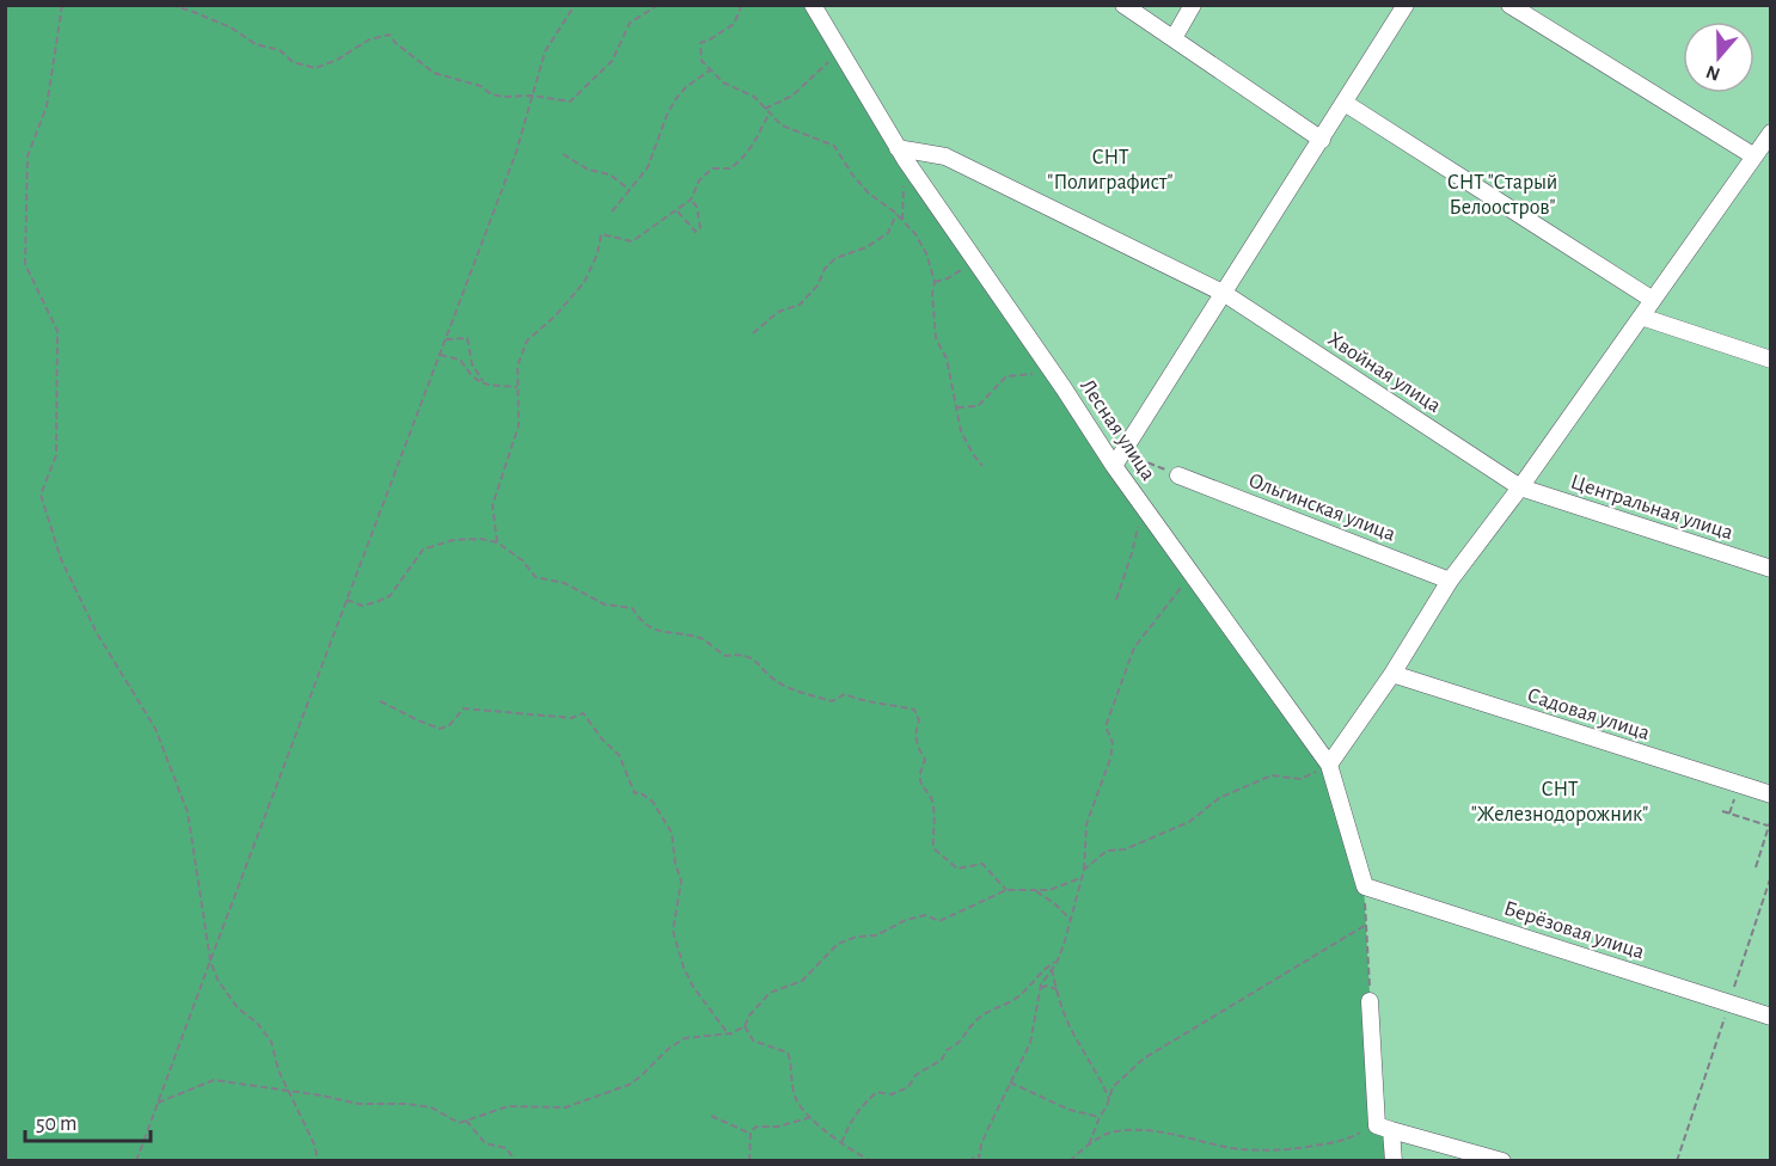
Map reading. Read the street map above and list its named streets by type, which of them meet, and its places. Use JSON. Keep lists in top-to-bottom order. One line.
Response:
{"streets":{"street":["Хвойная улица","Лесная улица","Ольгинская улица","Центральная улица","Садовая улица","Берёзовая улица"]},"crossings":[["Хвойная улица","Лесная улица"],["Хвойная улица","Центральная улица"],["Лесная улица","Берёзовая улица"]],"parks":["СНТ \"Полиграфист\"","СНТ \"Старый Белоостров\"","СНТ \"Железнодорожник\""],"scale_bar":"50 m","north":"bottom"}
